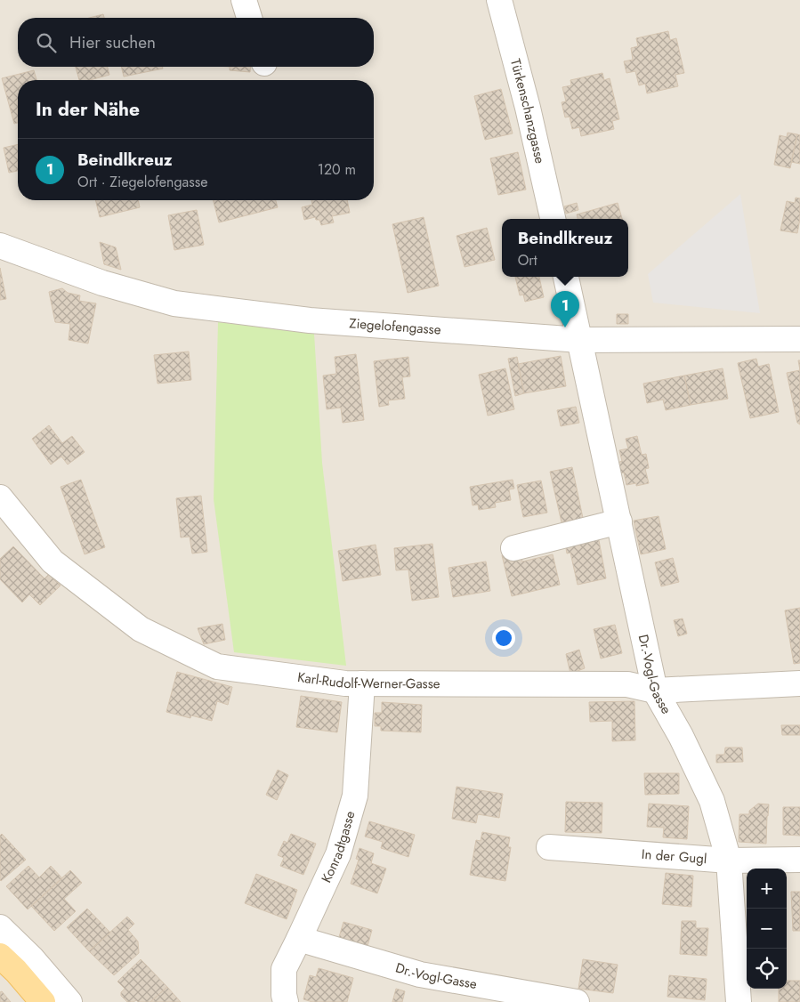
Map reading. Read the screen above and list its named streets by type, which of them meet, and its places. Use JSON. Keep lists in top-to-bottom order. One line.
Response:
{"streets":{"street":["Türkenschanzgasse","Ziegelofengasse","Dr.-Vogl-Gasse","Karl-Rudolf-Werner-Gasse","Konradtgasse","In der Gugl"]},"crossings":[["Ziegelofengasse","Dr.-Vogl-Gasse"],["Dr.-Vogl-Gasse","Karl-Rudolf-Werner-Gasse"],["Dr.-Vogl-Gasse","Konradtgasse"],["Dr.-Vogl-Gasse","In der Gugl"],["Karl-Rudolf-Werner-Gasse","Konradtgasse"]],"page":{"search":"Hier suchen","heading":"In der Nähe","list":[{"mark":"1","name":"Beindlkreuz","note":"Ort · Ziegelofengasse","value":"120 m"}],"popup":["Beindlkreuz","Ort"],"pins":"1","map_buttons":["+","−"]}}
